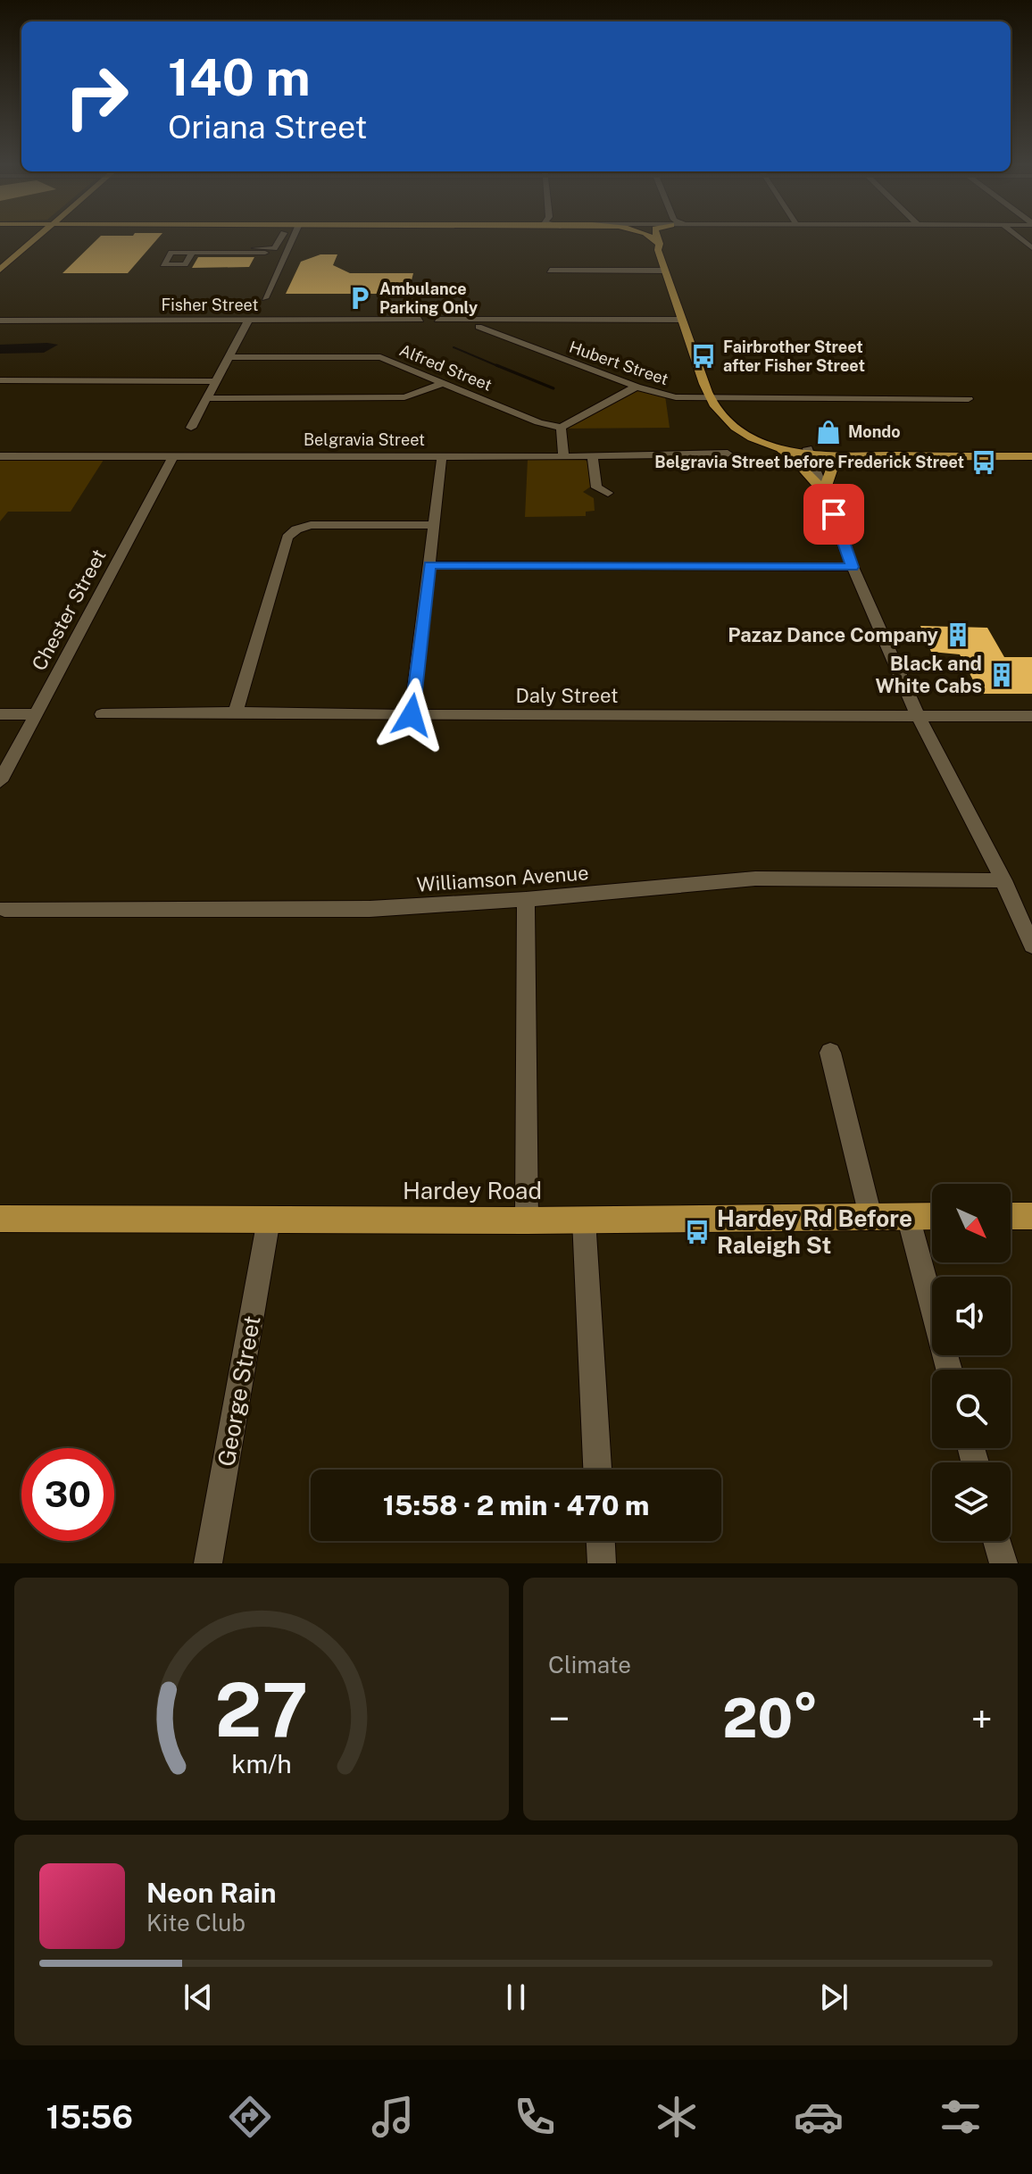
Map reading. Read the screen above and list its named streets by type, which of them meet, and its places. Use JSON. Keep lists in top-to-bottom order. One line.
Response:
{"streets":{"main road":["Hardey Road"],"street":["Fisher Street","Hubert Street","Alfred Street","Belgravia Street","Chester Street","Daly Street","Williamson Avenue","George Street"]},"crossings":[["Belgravia Street","Chester Street"],["Hardey Road","George Street"]],"places":{"parking":["Ambulance Parking Only"],"bus stop":["Fairbrother Street after Fisher Street","Belgravia Street before Frederick Street","Hardey Rd Before Raleigh St"],"shop":["Mondo"],"building":["Pazaz Dance Company","Black and White Cabs"]},"north":"bottom right","page":{"turn":["140 m","Oriana Street"],"limit":"30","trip":"15:58 · 2 min · 470 m","tile":"Climate","heat":["−","20°","+"],"song":["Neon Rain","Kite Club"],"tabs":"15:56","gauge":["27","km/h"]}}
